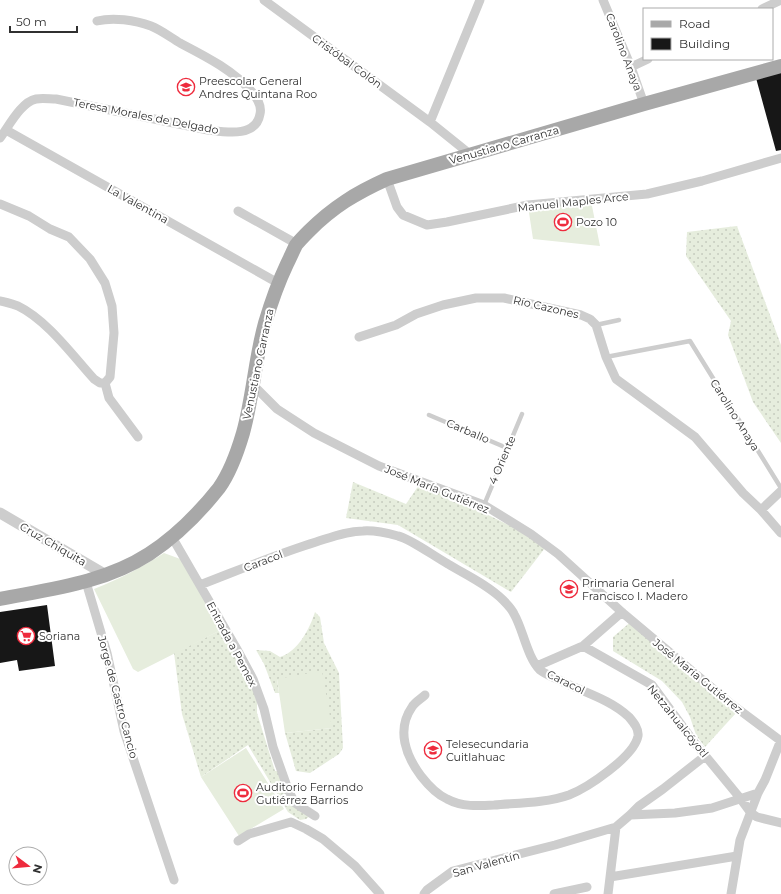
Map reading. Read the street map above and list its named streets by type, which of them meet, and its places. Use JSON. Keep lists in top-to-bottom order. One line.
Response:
{"streets":{"main road":["Venustiano Carranza"],"street":["Carolino Anaya","Cristóbal Colón","Teresa Morales de Delgado","Manuel Maples Arce","La Valentina","Río Cazones","José María Gutiérrez","Cruz Chiquita","Caracol","Entrada a Pemex","Jorge de Castro Cancio","Netzahualcóyotl","San Valentín"],"lane":["Carballo","4 Oriente"]},"crossings":[["Carolino Anaya","Venustiano Carranza"],["Cristóbal Colón","Venustiano Carranza"],["Teresa Morales de Delgado","La Valentina"],["Venustiano Carranza","Manuel Maples Arce"],["Venustiano Carranza","La Valentina"],["Venustiano Carranza","José María Gutiérrez"],["Venustiano Carranza","Cruz Chiquita"],["Venustiano Carranza","Entrada a Pemex"],["Venustiano Carranza","Jorge de Castro Cancio"],["Carballo","4 Oriente"],["4 Oriente","José María Gutiérrez"],["Caracol","Entrada a Pemex"]],"places":{"school or university":["Preescolar General Andres Quintana Roo","Primaria General Francisco I. Madero","Telesecundaria Cuitlahuac"],"sports":["Pozo 10","Auditorio Fernando Gutiérrez Barrios"],"supermarket":["Soriana"]},"legend":["Road","Building"],"scale_bar":"50 m","north":"right"}
